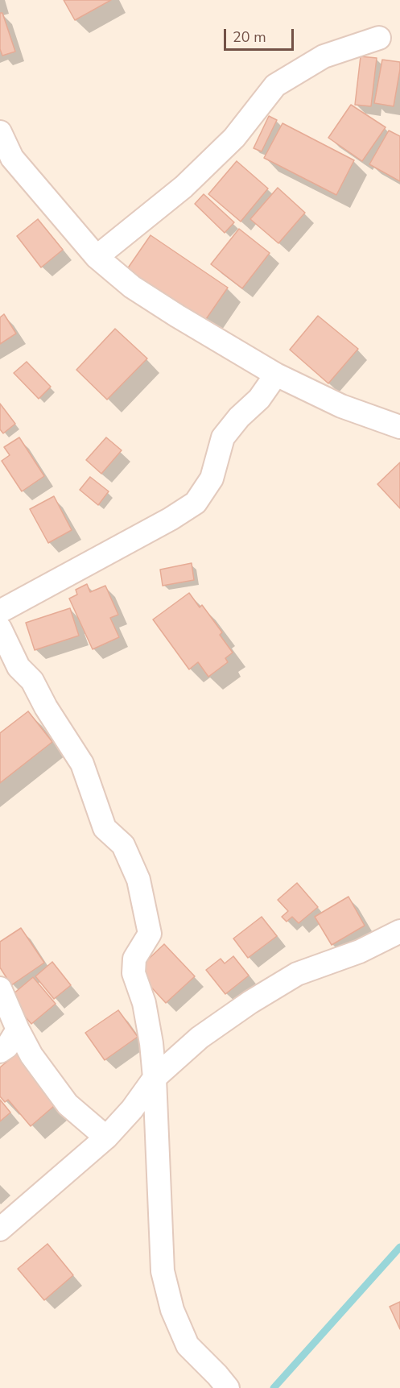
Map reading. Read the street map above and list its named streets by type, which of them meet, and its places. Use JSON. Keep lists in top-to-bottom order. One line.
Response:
{"scale_bar":"20 m"}
